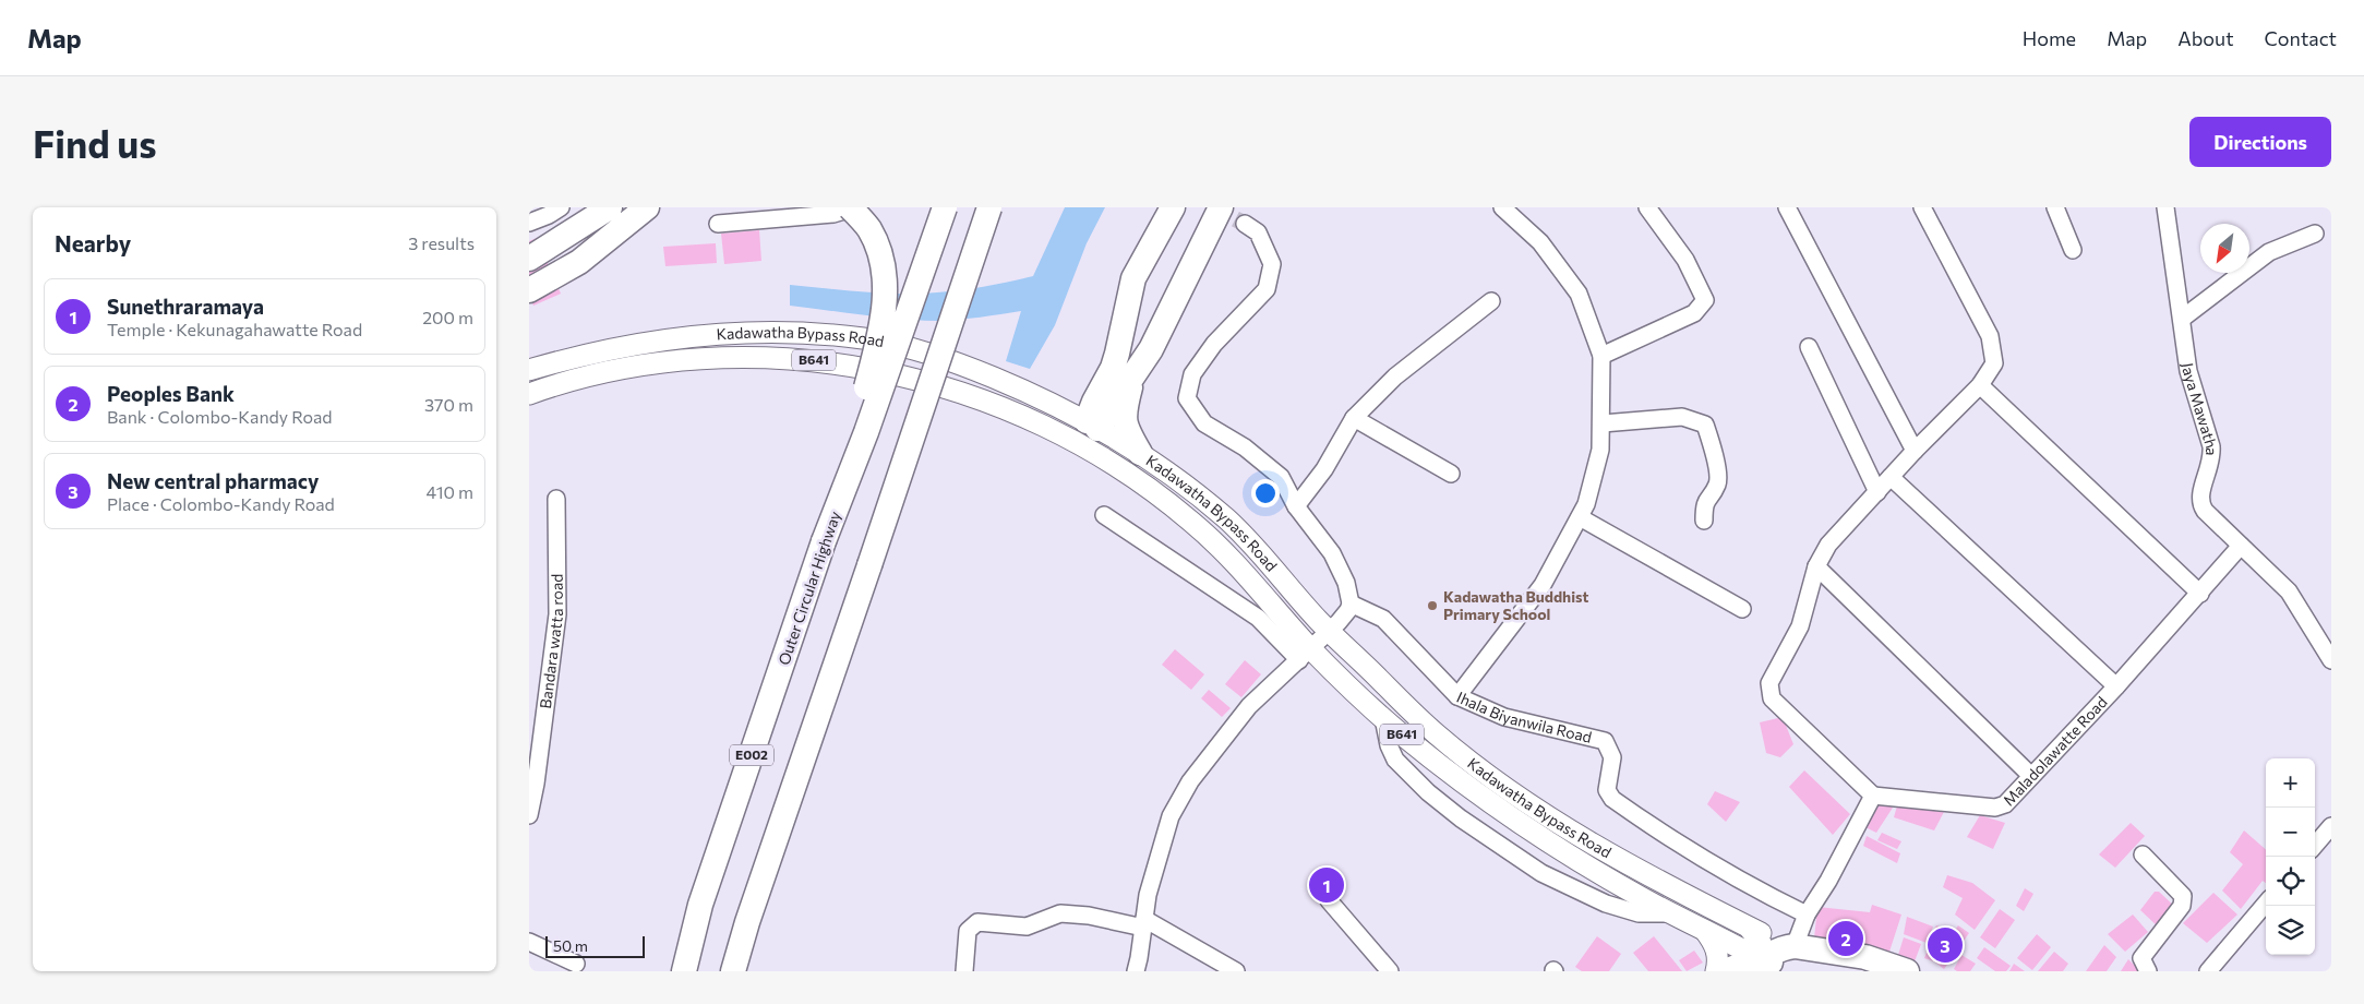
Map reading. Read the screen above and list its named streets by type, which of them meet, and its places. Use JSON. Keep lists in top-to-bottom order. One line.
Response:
{"streets":{"highway":["Outer Circular Highway","E002"],"main road":["Kadawatha Bypass Road","B641"],"street":["Jaya Mawatha","Bandara watta road","Ihala Biyanwila Road","Maladolawatte Road"]},"crossings":[["Jaya Mawatha","Maladolawatte Road"]],"places":["Kadawatha Buddhist Primary School"],"scale_bar":"50 m","north":"bottom left","page":{"header":"Map","nav":["Home","Map","About","Contact"],"buttons":"Directions","title":"Find us","heading":["Nearby","3 results"],"list":[{"mark":"1","name":"Sunethraramaya","note":"Temple · Kekunagahawatte Road","value":"200 m"},{"mark":"2","name":"Peoples Bank","note":"Bank · Colombo-Kandy Road","value":"370 m"},{"mark":"3","name":"New central pharmacy","note":"Place · Colombo-Kandy Road","value":"410 m"}],"map_buttons":["+","−"],"pins":["1","2","3"],"scale":"50 m"}}
